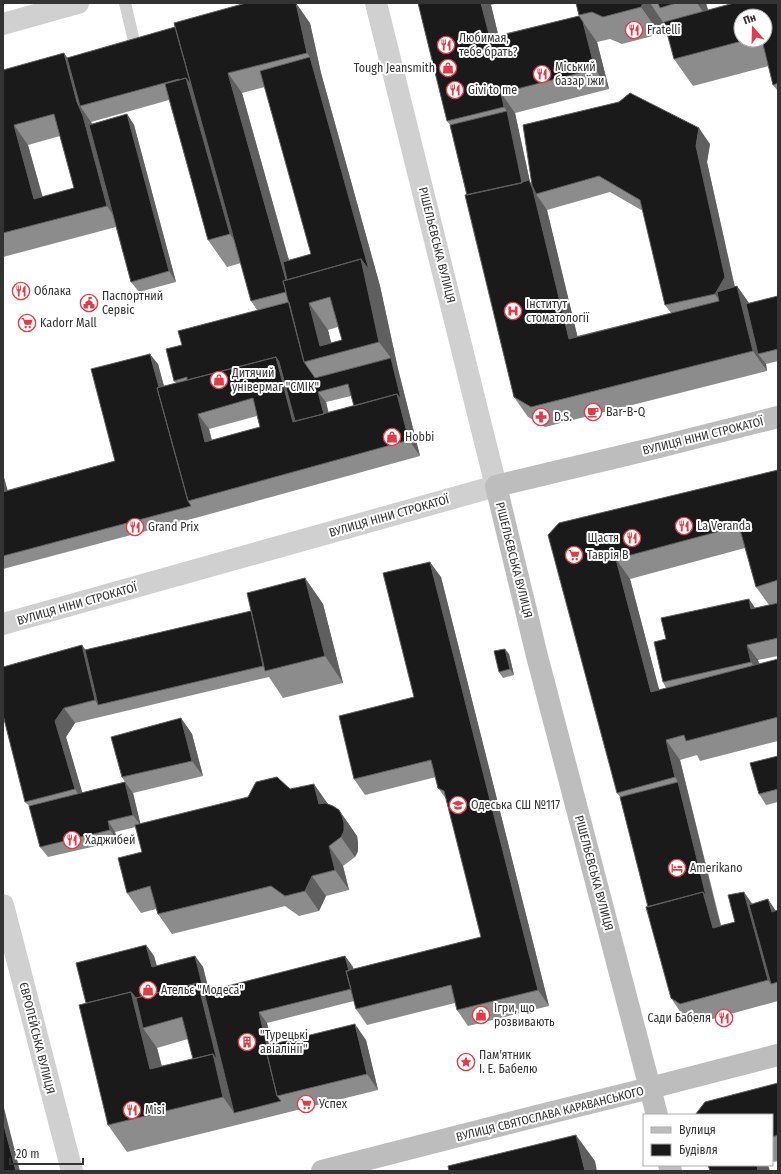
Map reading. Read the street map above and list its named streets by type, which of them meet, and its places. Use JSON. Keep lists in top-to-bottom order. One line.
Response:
{"streets":{"main road":["РІШЕЛЬЄВСЬКА ВУЛИЦЯ","ВУЛИЦЯ НІНИ СТРОКАТОЇ","ВУЛИЦЯ СВЯТОСЛАВА КАРАВАНСЬКОГО"],"street":["ЄВРОПЕЙСЬКА ВУЛИЦЯ"]},"crossings":[["РІШЕЛЬЄВСЬКА ВУЛИЦЯ","ВУЛИЦЯ НІНИ СТРОКАТОЇ"],["РІШЕЛЬЄВСЬКА ВУЛИЦЯ","ВУЛИЦЯ СВЯТОСЛАВА КАРАВАНСЬКОГО"]],"places":{"restaurant":["Fratelli","Любимая, тебе брать?","Міський базар їжи","Givi to me","Облака","La Veranda","Grand Prix","Щастя","Хаджибей","Сади Бабеля","Misi"],"shop":["Tough Jeansmith","Дитячий універмаг \"СМІК\"","Hobbi","Ательє \"Модеса\"","Ігри, що розвивають"],"public building":["Паспортний Сервіс"],"hospital":["Інститут стоматології"],"supermarket":["Kadorr Mall","Таврія В","Успех"],"cafe":["Bar-B-Q"],"pharmacy":["D.S."],"school or university":["Одеська СШ №117"],"hotel":["Amerikano"],"building":["\"Турецькі авіалінії\""],"place":["Пам'ятник І. Е. Бабелю"]},"legend":["Вулиця","Будівля"],"scale_bar":"20 m","north":"top"}
